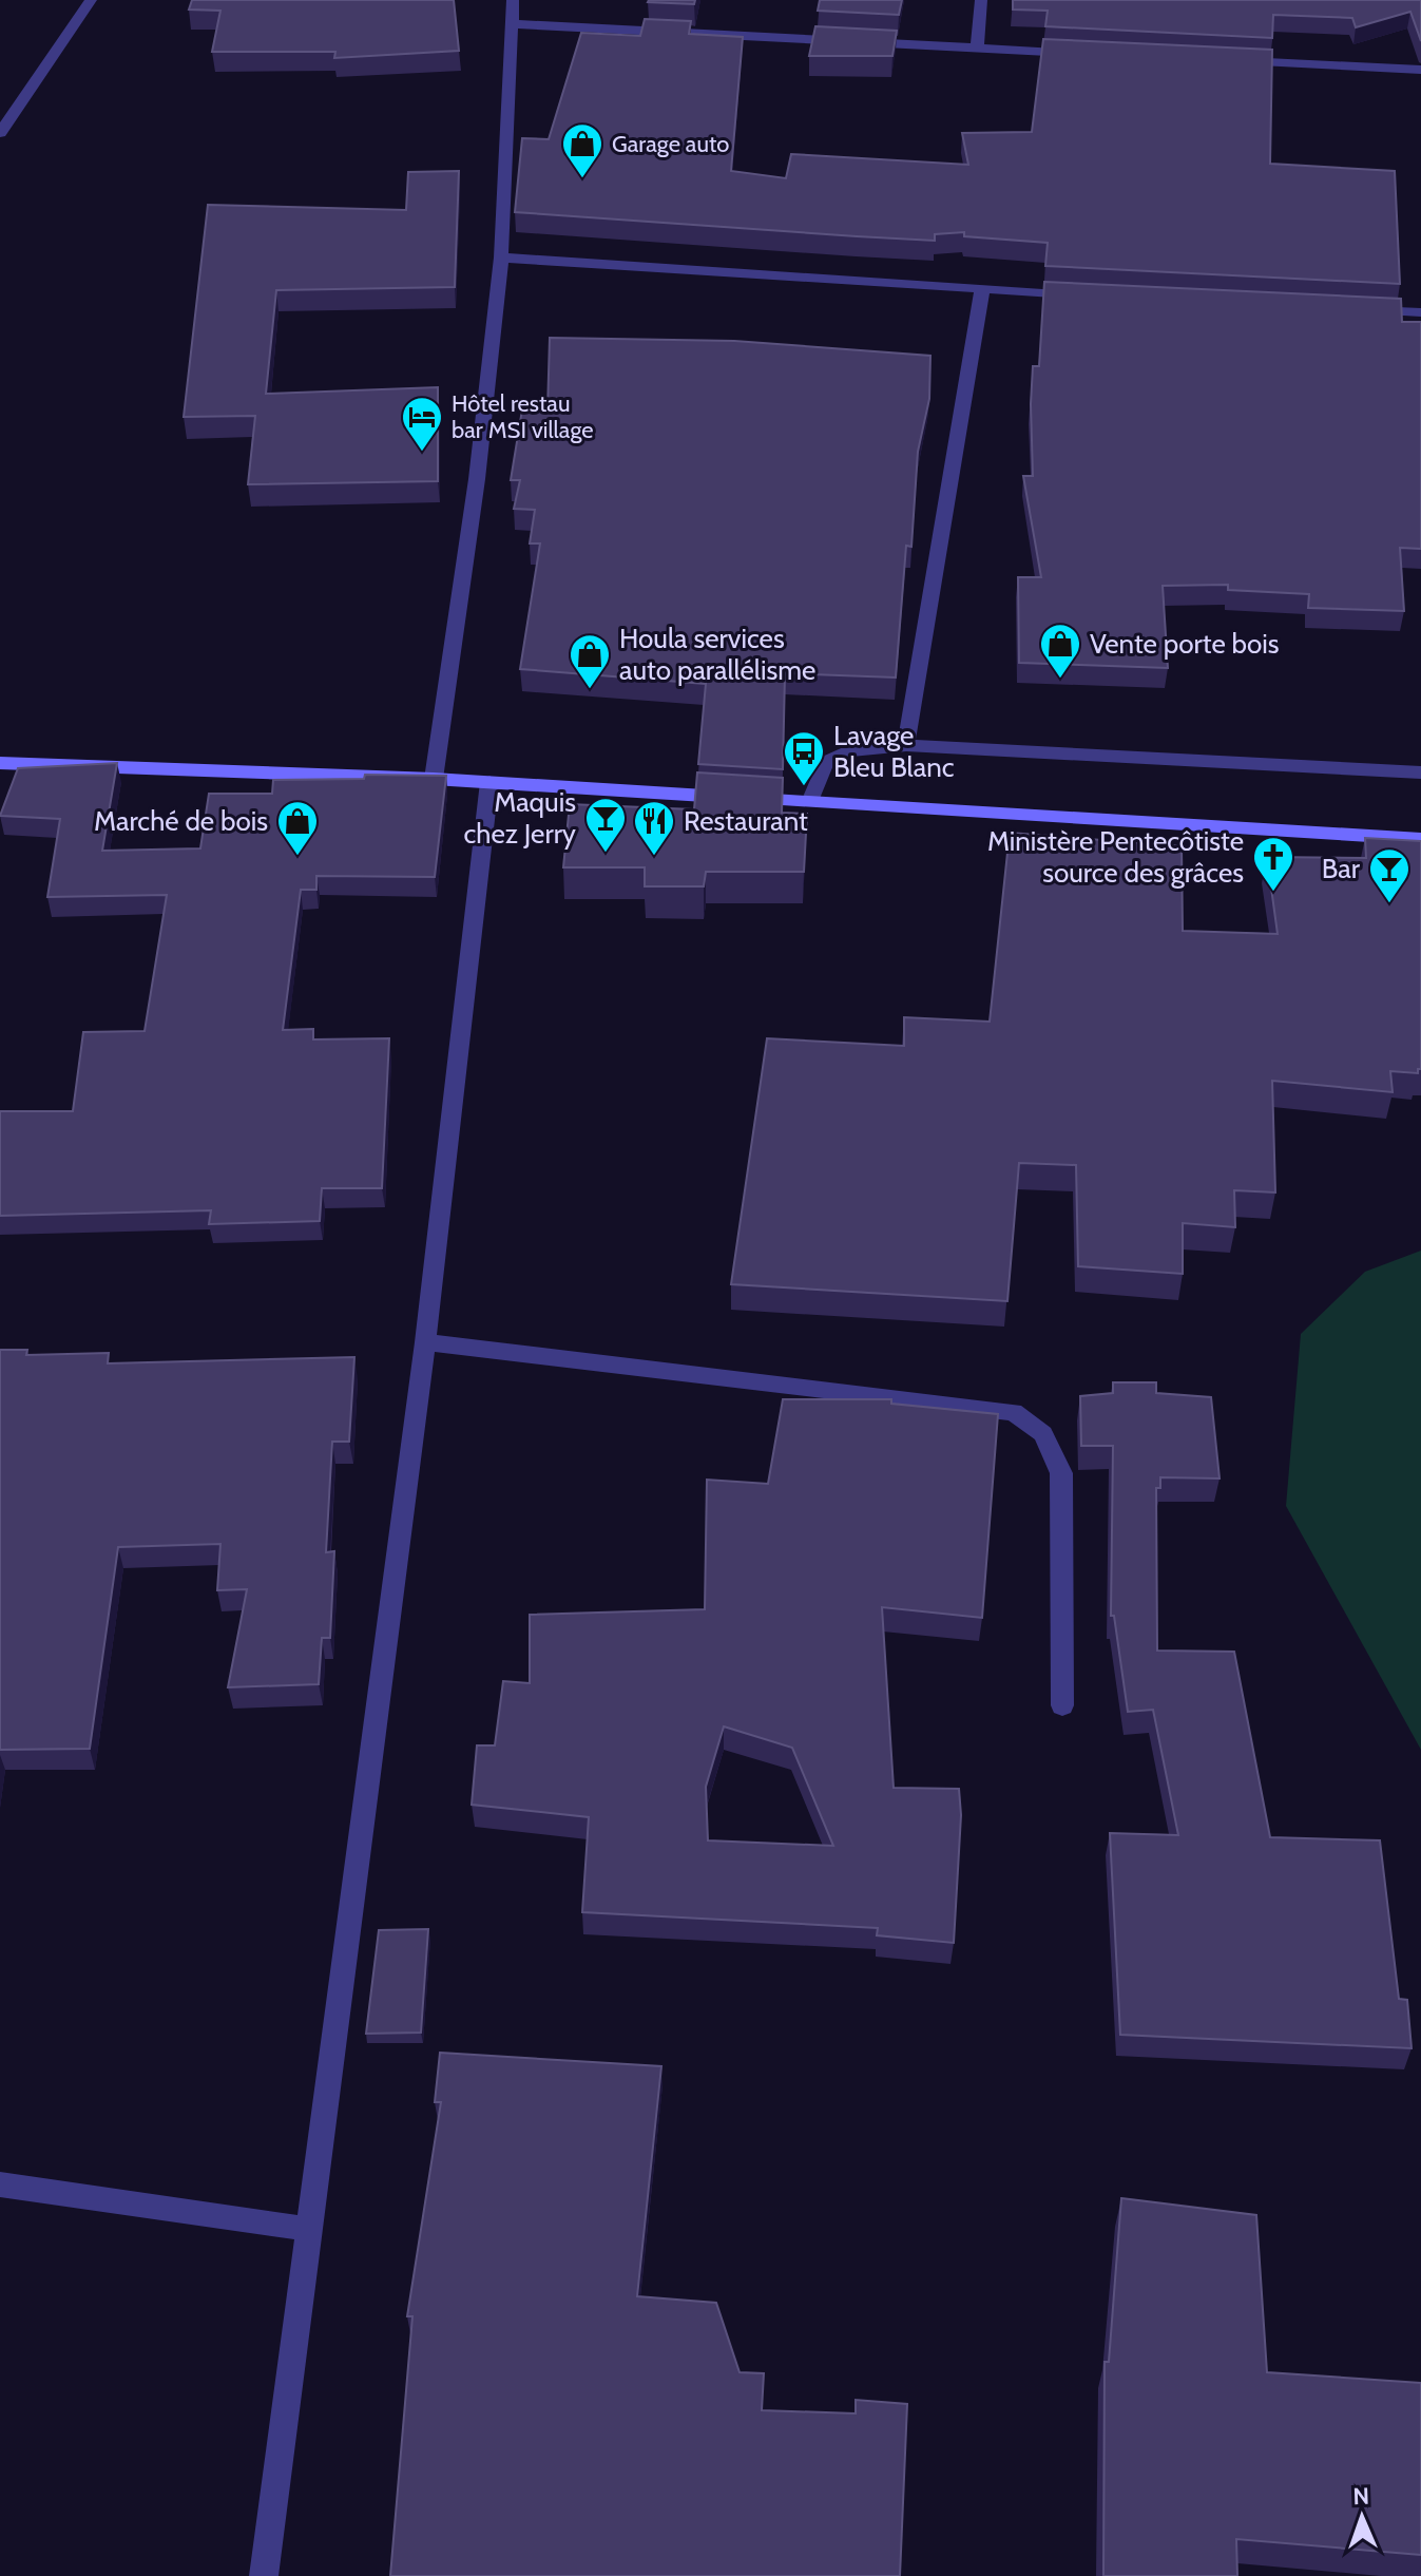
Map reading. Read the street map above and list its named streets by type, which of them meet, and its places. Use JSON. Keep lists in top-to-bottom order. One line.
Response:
{"places":{"shop":["Garage auto","Vente porte bois","Houla services auto parallélisme","Marché de bois"],"hotel":["Hôtel restau bar MSI village"],"bus stop":["Lavage Bleu Blanc"],"bar":["Maquis chez Jerry","Bar"],"restaurant":["Restaurant"],"church":["Ministère Pentecôtiste source des grâces"]},"north":"top"}
